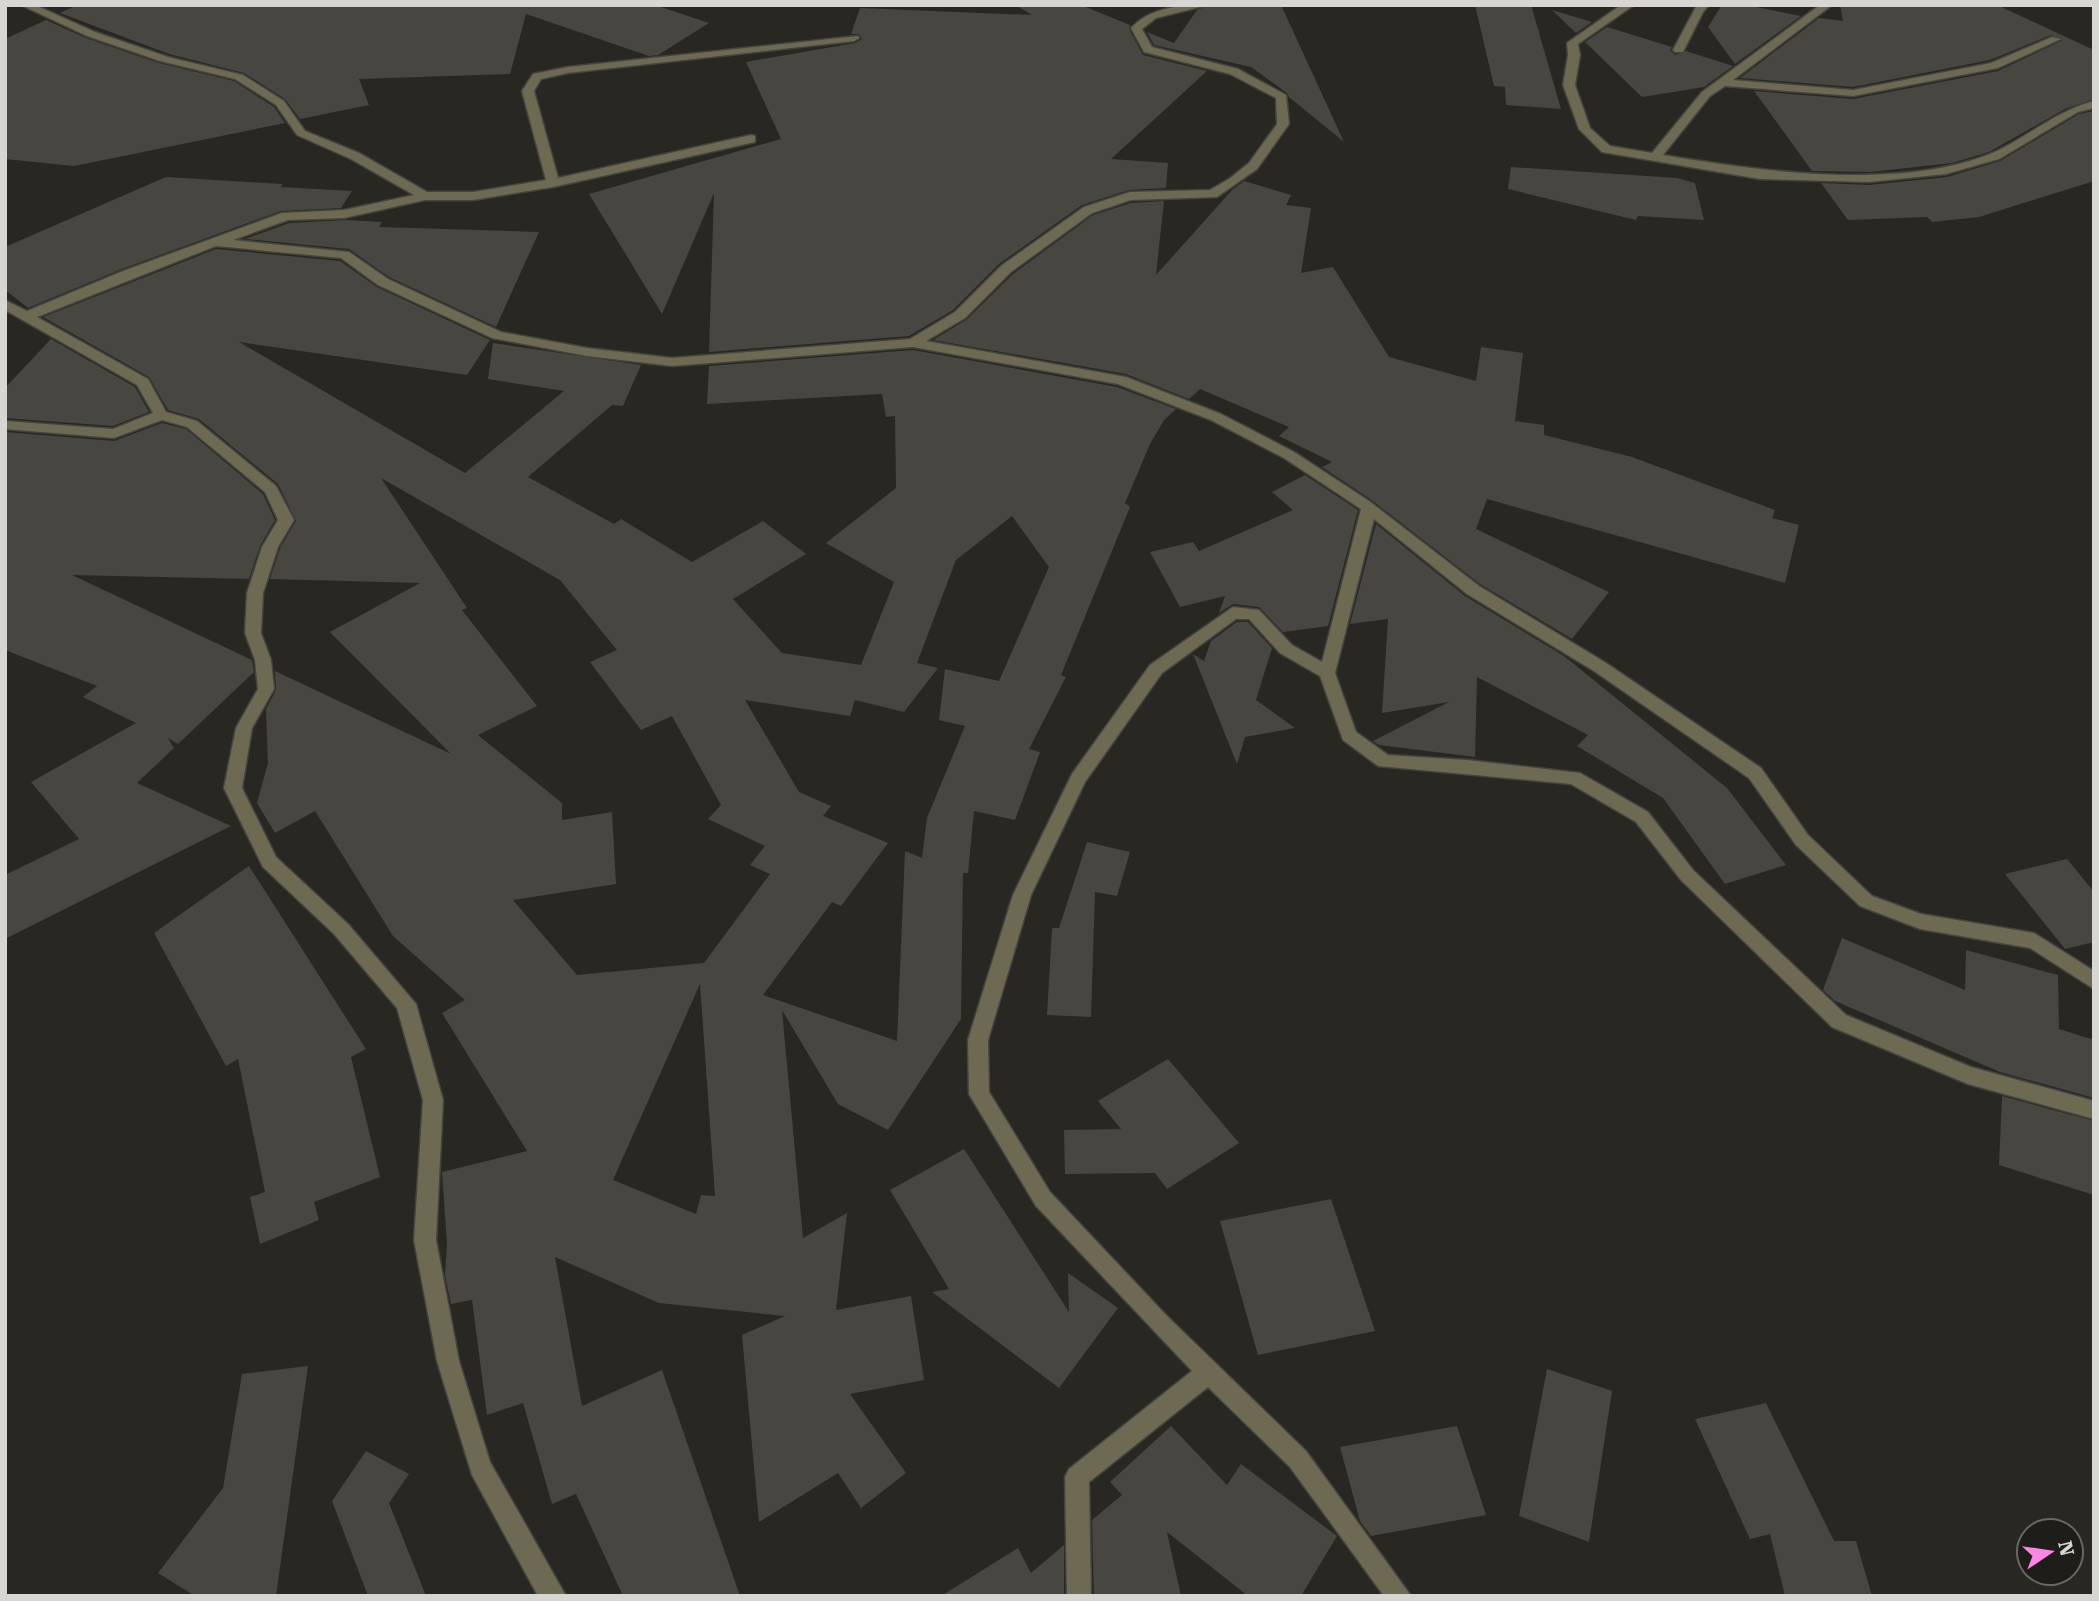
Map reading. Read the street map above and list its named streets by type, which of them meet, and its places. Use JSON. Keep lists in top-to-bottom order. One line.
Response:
{"north":"right"}
